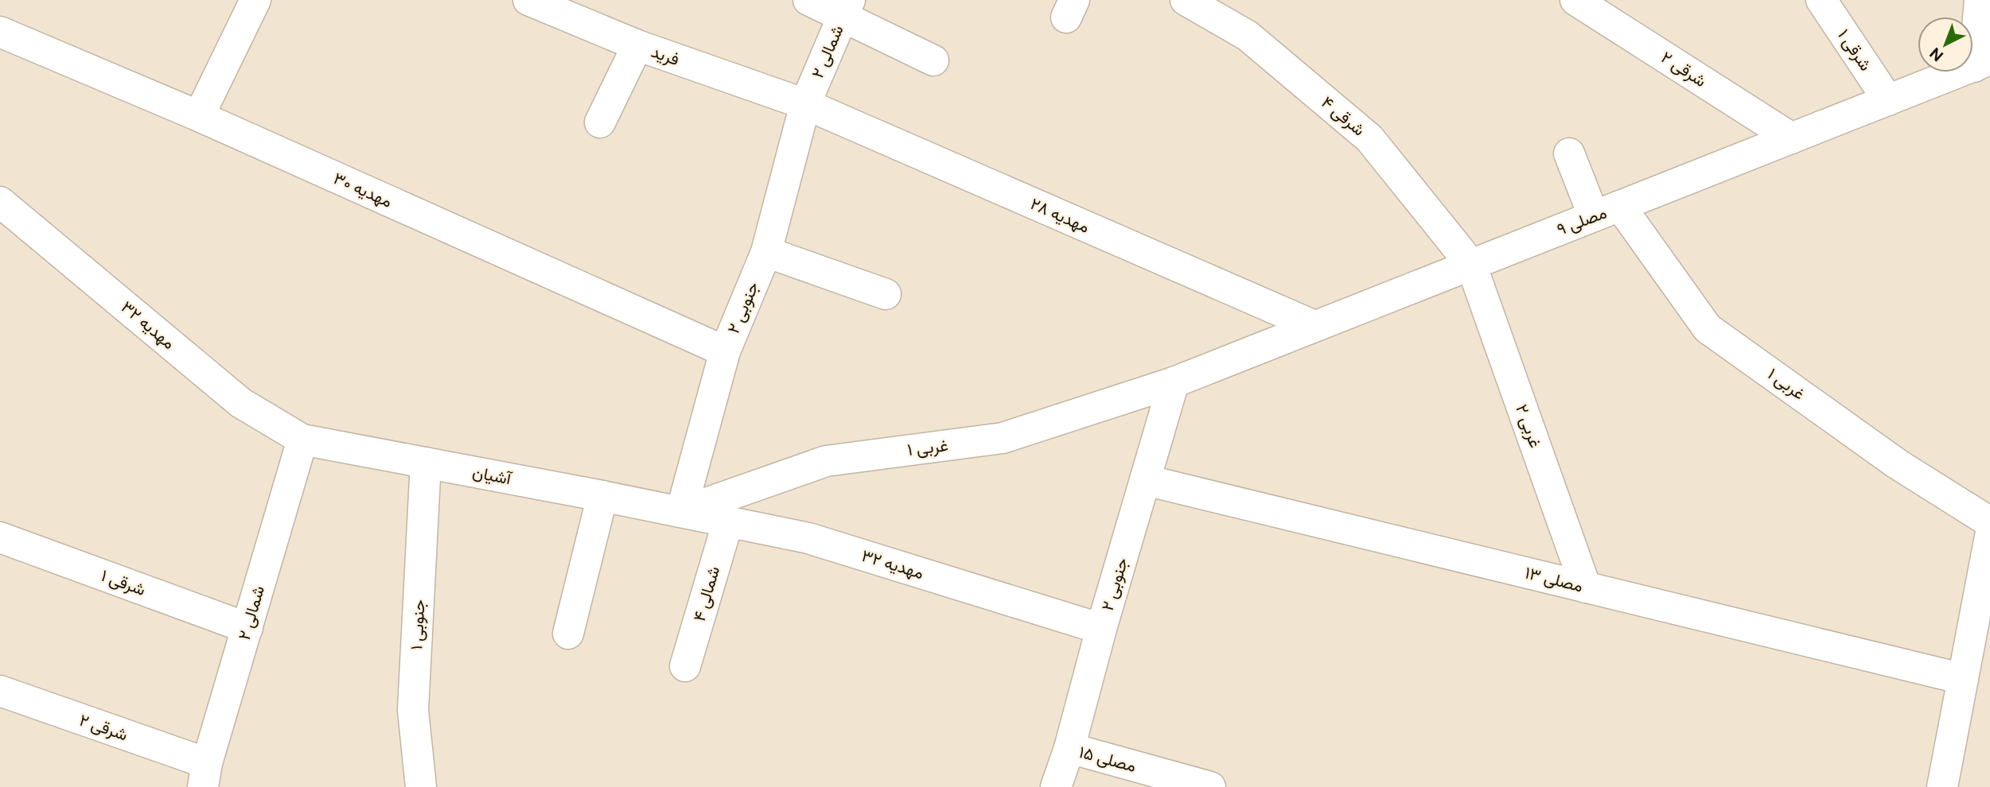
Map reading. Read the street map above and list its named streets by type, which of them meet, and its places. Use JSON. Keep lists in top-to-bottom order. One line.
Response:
{"streets":{"street":["۱ شرقی","۲ شمالی","فرید","۲ شرقی","۴ شرقی","مهدیه ۳۰","مهدیه ۲۸","مصلی ۹","۲ جنوبی","مهدیه ۳۲","۱ غربی","۲ غربی","آشیان","مصلی ۱۳","شرقی ۱","جنوبی ۲","شمالی ۴","شمالی ۲","جنوبی ۱","شرقی ۲","مصلی ۱۵"]},"crossings":[["۱ شرقی","مصلی ۹"],["۲ شمالی","فرید"],["۲ شمالی","مهدیه ۲۸"],["۲ شمالی","۲ جنوبی"],["فرید","مهدیه ۲۸"],["فرید","۲ جنوبی"],["۲ شرقی","مصلی ۹"],["۴ شرقی","مصلی ۹"],["۴ شرقی","۲ غربی"],["مهدیه ۳۰","۲ جنوبی"],["مهدیه ۲۸","مصلی ۹"],["مهدیه ۲۸","۲ جنوبی"],["مصلی ۹","۱ غربی"],["مصلی ۹","۲ غربی"],["مصلی ۹","جنوبی ۲"],["۲ جنوبی","مهدیه ۳۲"],["۲ جنوبی","۱ غربی"],["۲ جنوبی","آشیان"],["مهدیه ۳۲","۱ غربی"],["مهدیه ۳۲","آشیان"],["مهدیه ۳۲","جنوبی ۲"],["مهدیه ۳۲","شمالی ۴"],["مهدیه ۳۲","شمالی ۲"],["۱ غربی","آشیان"],["۱ غربی","جنوبی ۲"],["۲ غربی","مصلی ۱۳"],["آشیان","شمالی ۲"],["آشیان","جنوبی ۱"],["مصلی ۱۳","جنوبی ۲"],["شرقی ۱","شمالی ۲"],["جنوبی ۲","مصلی ۱۵"],["شمالی ۲","شرقی ۲"]],"north":"bottom left"}
